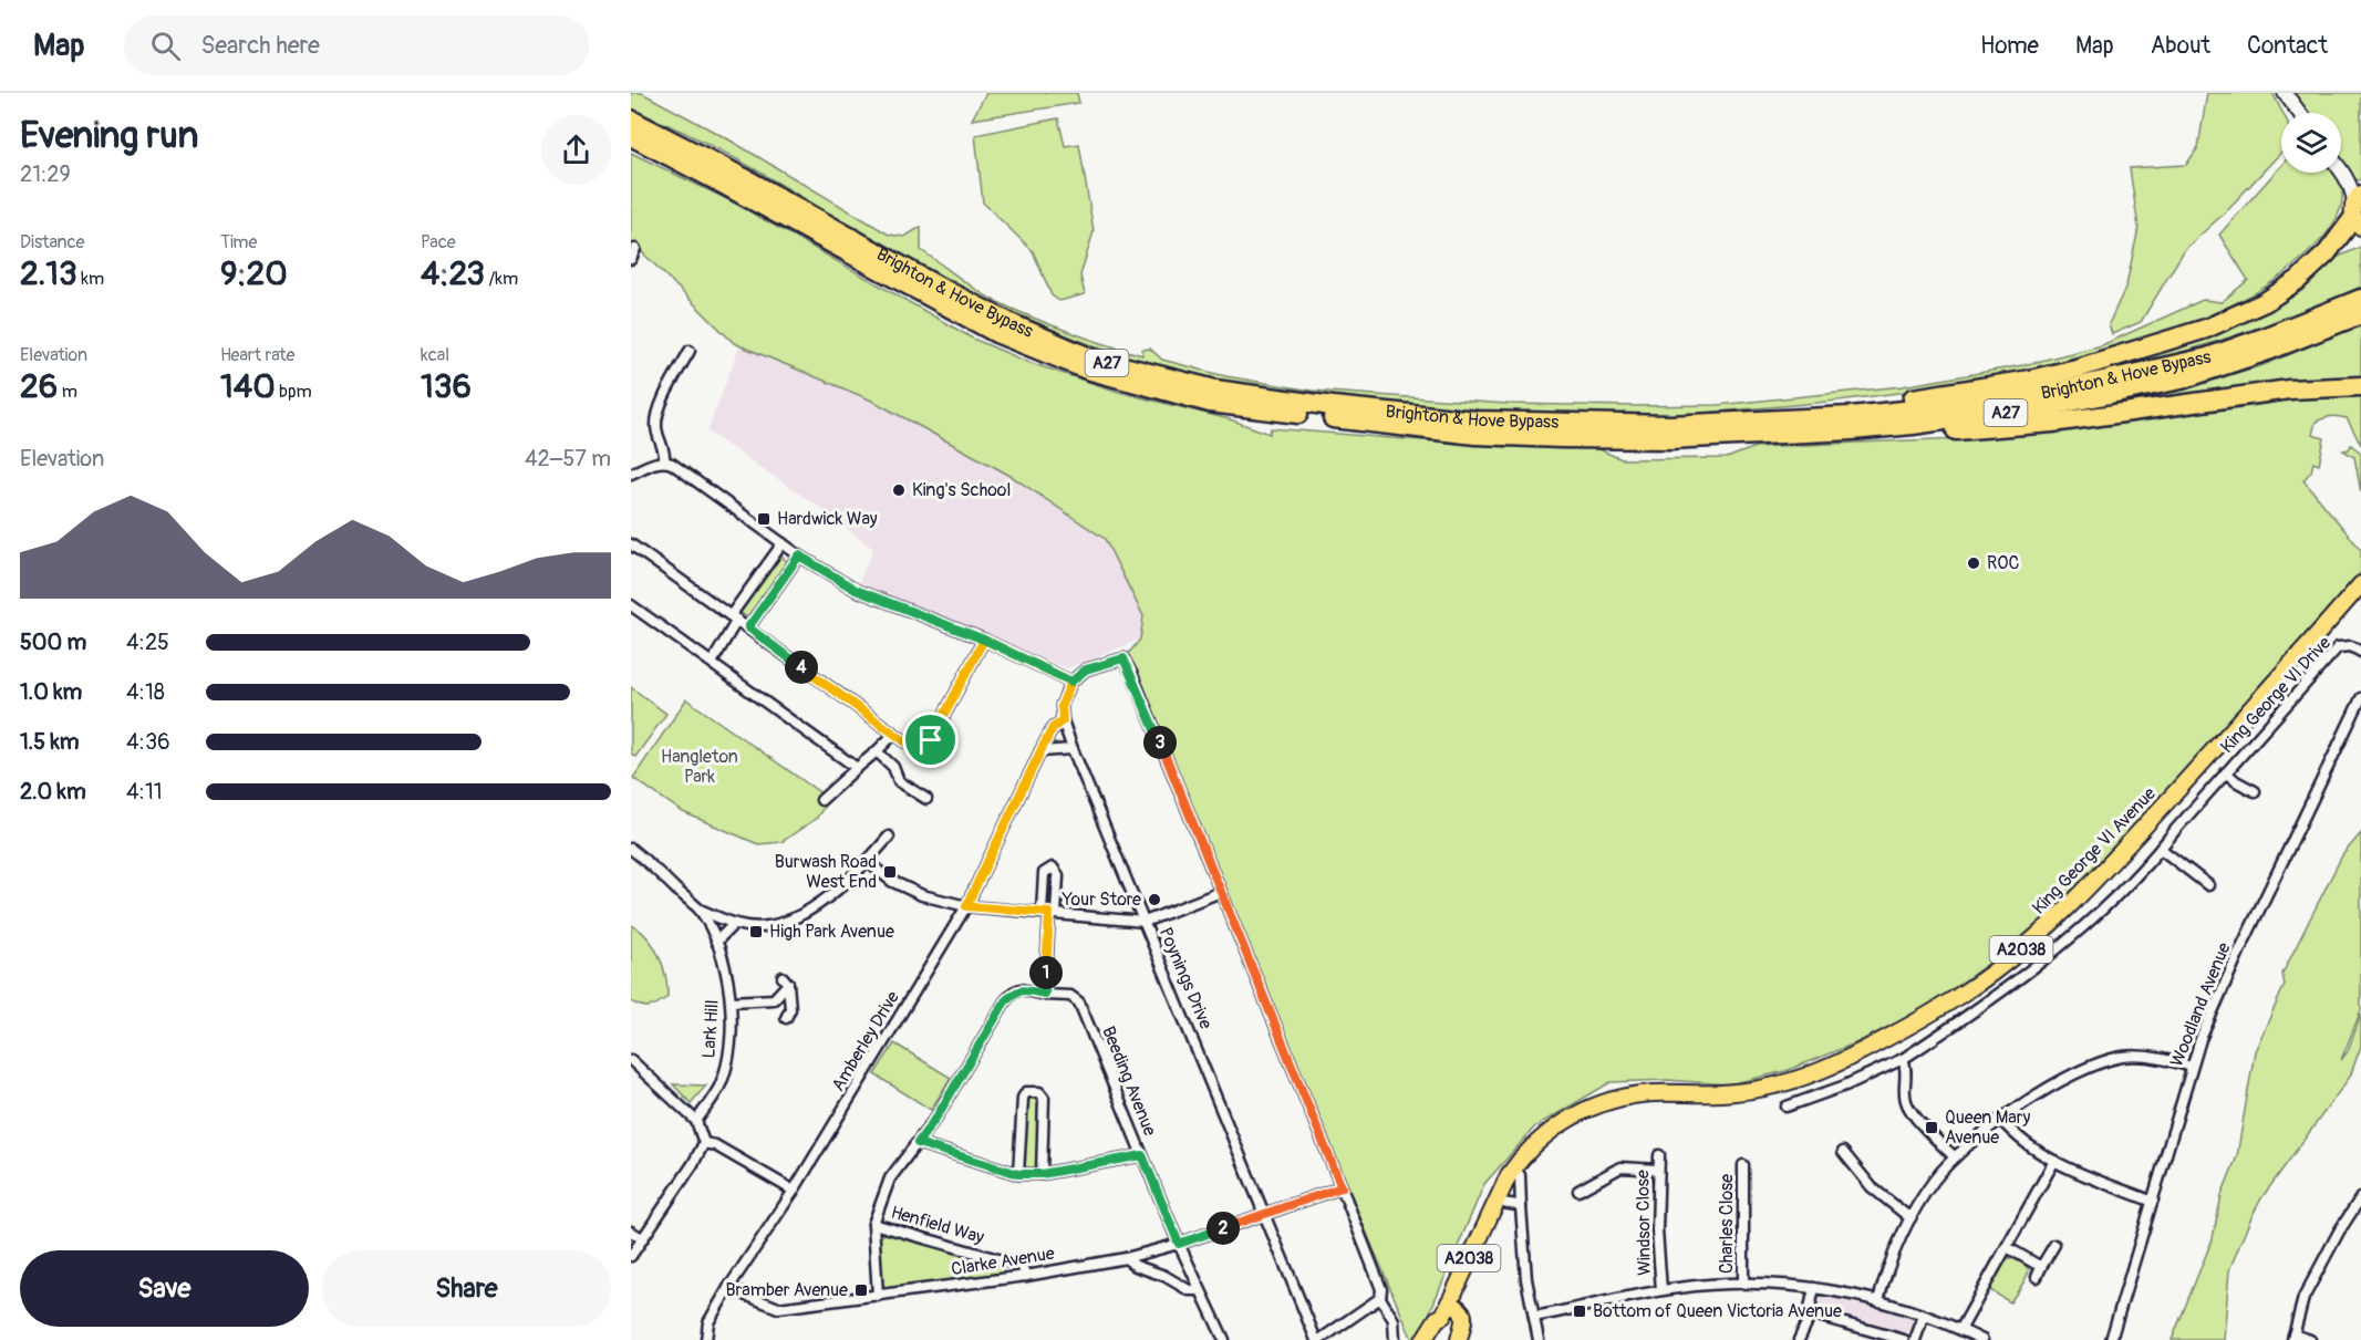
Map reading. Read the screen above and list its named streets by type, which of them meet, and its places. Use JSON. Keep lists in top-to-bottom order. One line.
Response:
{"streets":{"highway":["Brighton & Hove Bypass","A27"],"main road":["King George VI Avenue","A2038"],"street":["King George VI Drive","Poynings Drive","Woodland Avenue","Lark Hill","Amberley Drive","Beeding Avenue","Windsor Close","Charles Close","Henfield Way","Clarke Avenue"]},"crossings":[["Brighton & Hove Bypass","A27"],["Poynings Drive","Amberley Drive"],["Poynings Drive","Clarke Avenue"],["Amberley Drive","Clarke Avenue"],["Beeding Avenue","Clarke Avenue"],["Henfield Way","Clarke Avenue"]],"parks":["Hangleton Park"],"places":{"other":["King's School","ROC","Your Store"],"transit":["Hardwick Way","Burwash Road West End","High Park Avenue","Queen Mary Avenue","Bramber Avenue","Bottom of Queen Victoria Avenue"]},"page":{"header":"Map","search":"Search here","nav":["Home","Map","About","Contact"],"heading":["Evening run","21:29"],"stats":[["Distance","2.13 km"],["Time","9:20"],["Pace","4:23 /km"],["Elevation","26 m"],["Heart rate","140 bpm"],["kcal","136"]],"chart":["Elevation","42–57 m"],"list":[{"name":"500 m","note":"4:25"},{"name":"1.0 km","note":"4:18"},{"name":"1.5 km","note":"4:36"},{"name":"2.0 km","note":"4:11"}],"pins":["4","3","1","2"],"buttons":["Save","Share"]}}
